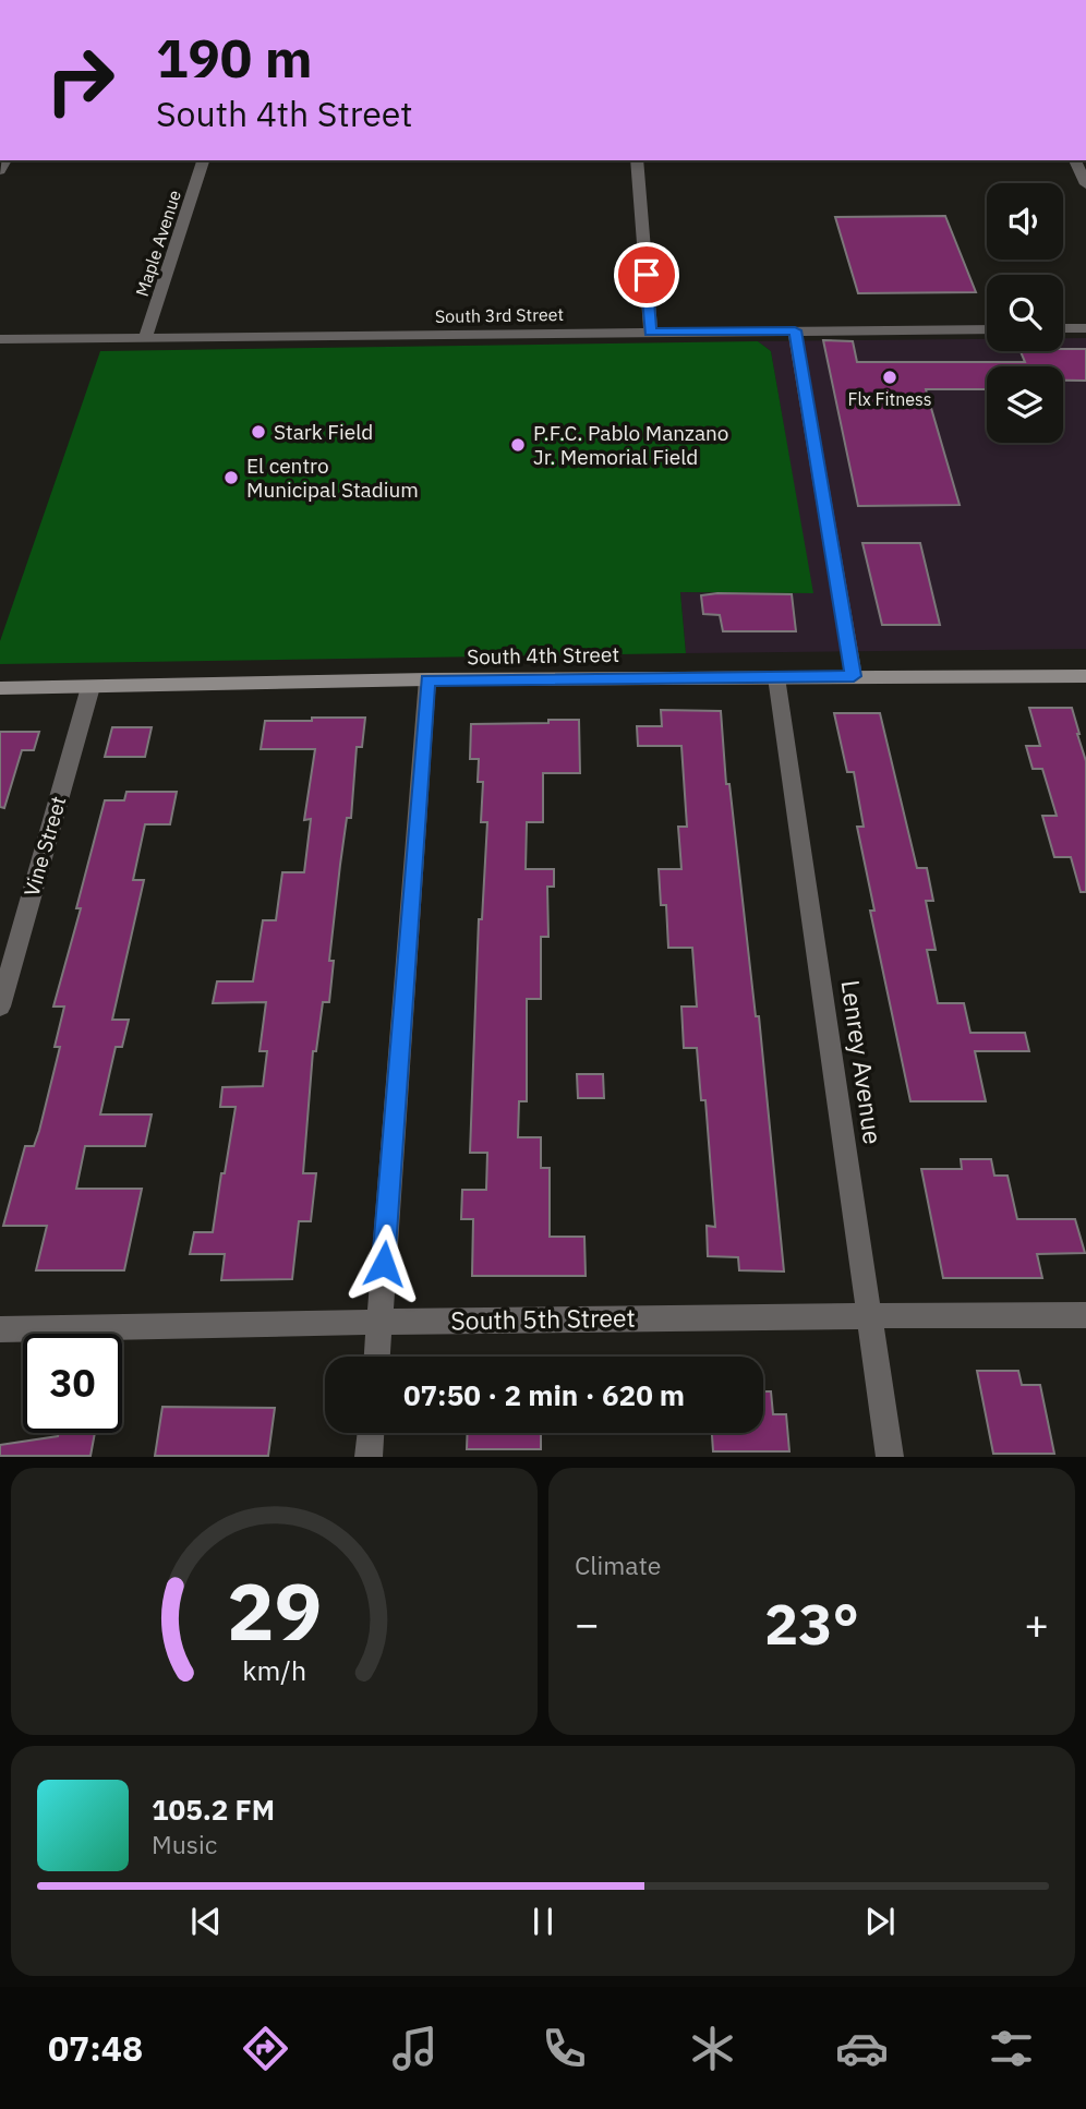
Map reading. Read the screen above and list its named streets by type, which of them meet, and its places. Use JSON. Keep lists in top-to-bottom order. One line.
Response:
{"streets":{"main road":["South 4th Street"],"street":["Maple Avenue","South 3rd Street","Vine Street","Lenrey Avenue","South 5th Street"]},"crossings":[["Maple Avenue","South 3rd Street"],["South 4th Street","Vine Street"],["South 4th Street","Lenrey Avenue"],["Lenrey Avenue","South 5th Street"]],"places":["Flx Fitness","Stark Field","P.F.C. Pablo Manzano Jr. Memorial Field","El centro Municipal Stadium"],"page":{"turn":["190 m","South 4th Street"],"limit":"30","trip":"07:50 · 2 min · 620 m","tile":"Climate","heat":["−","23°","+"],"song":["105.2 FM","Music"],"tabs":"07:48","gauge":["29","km/h"]}}
